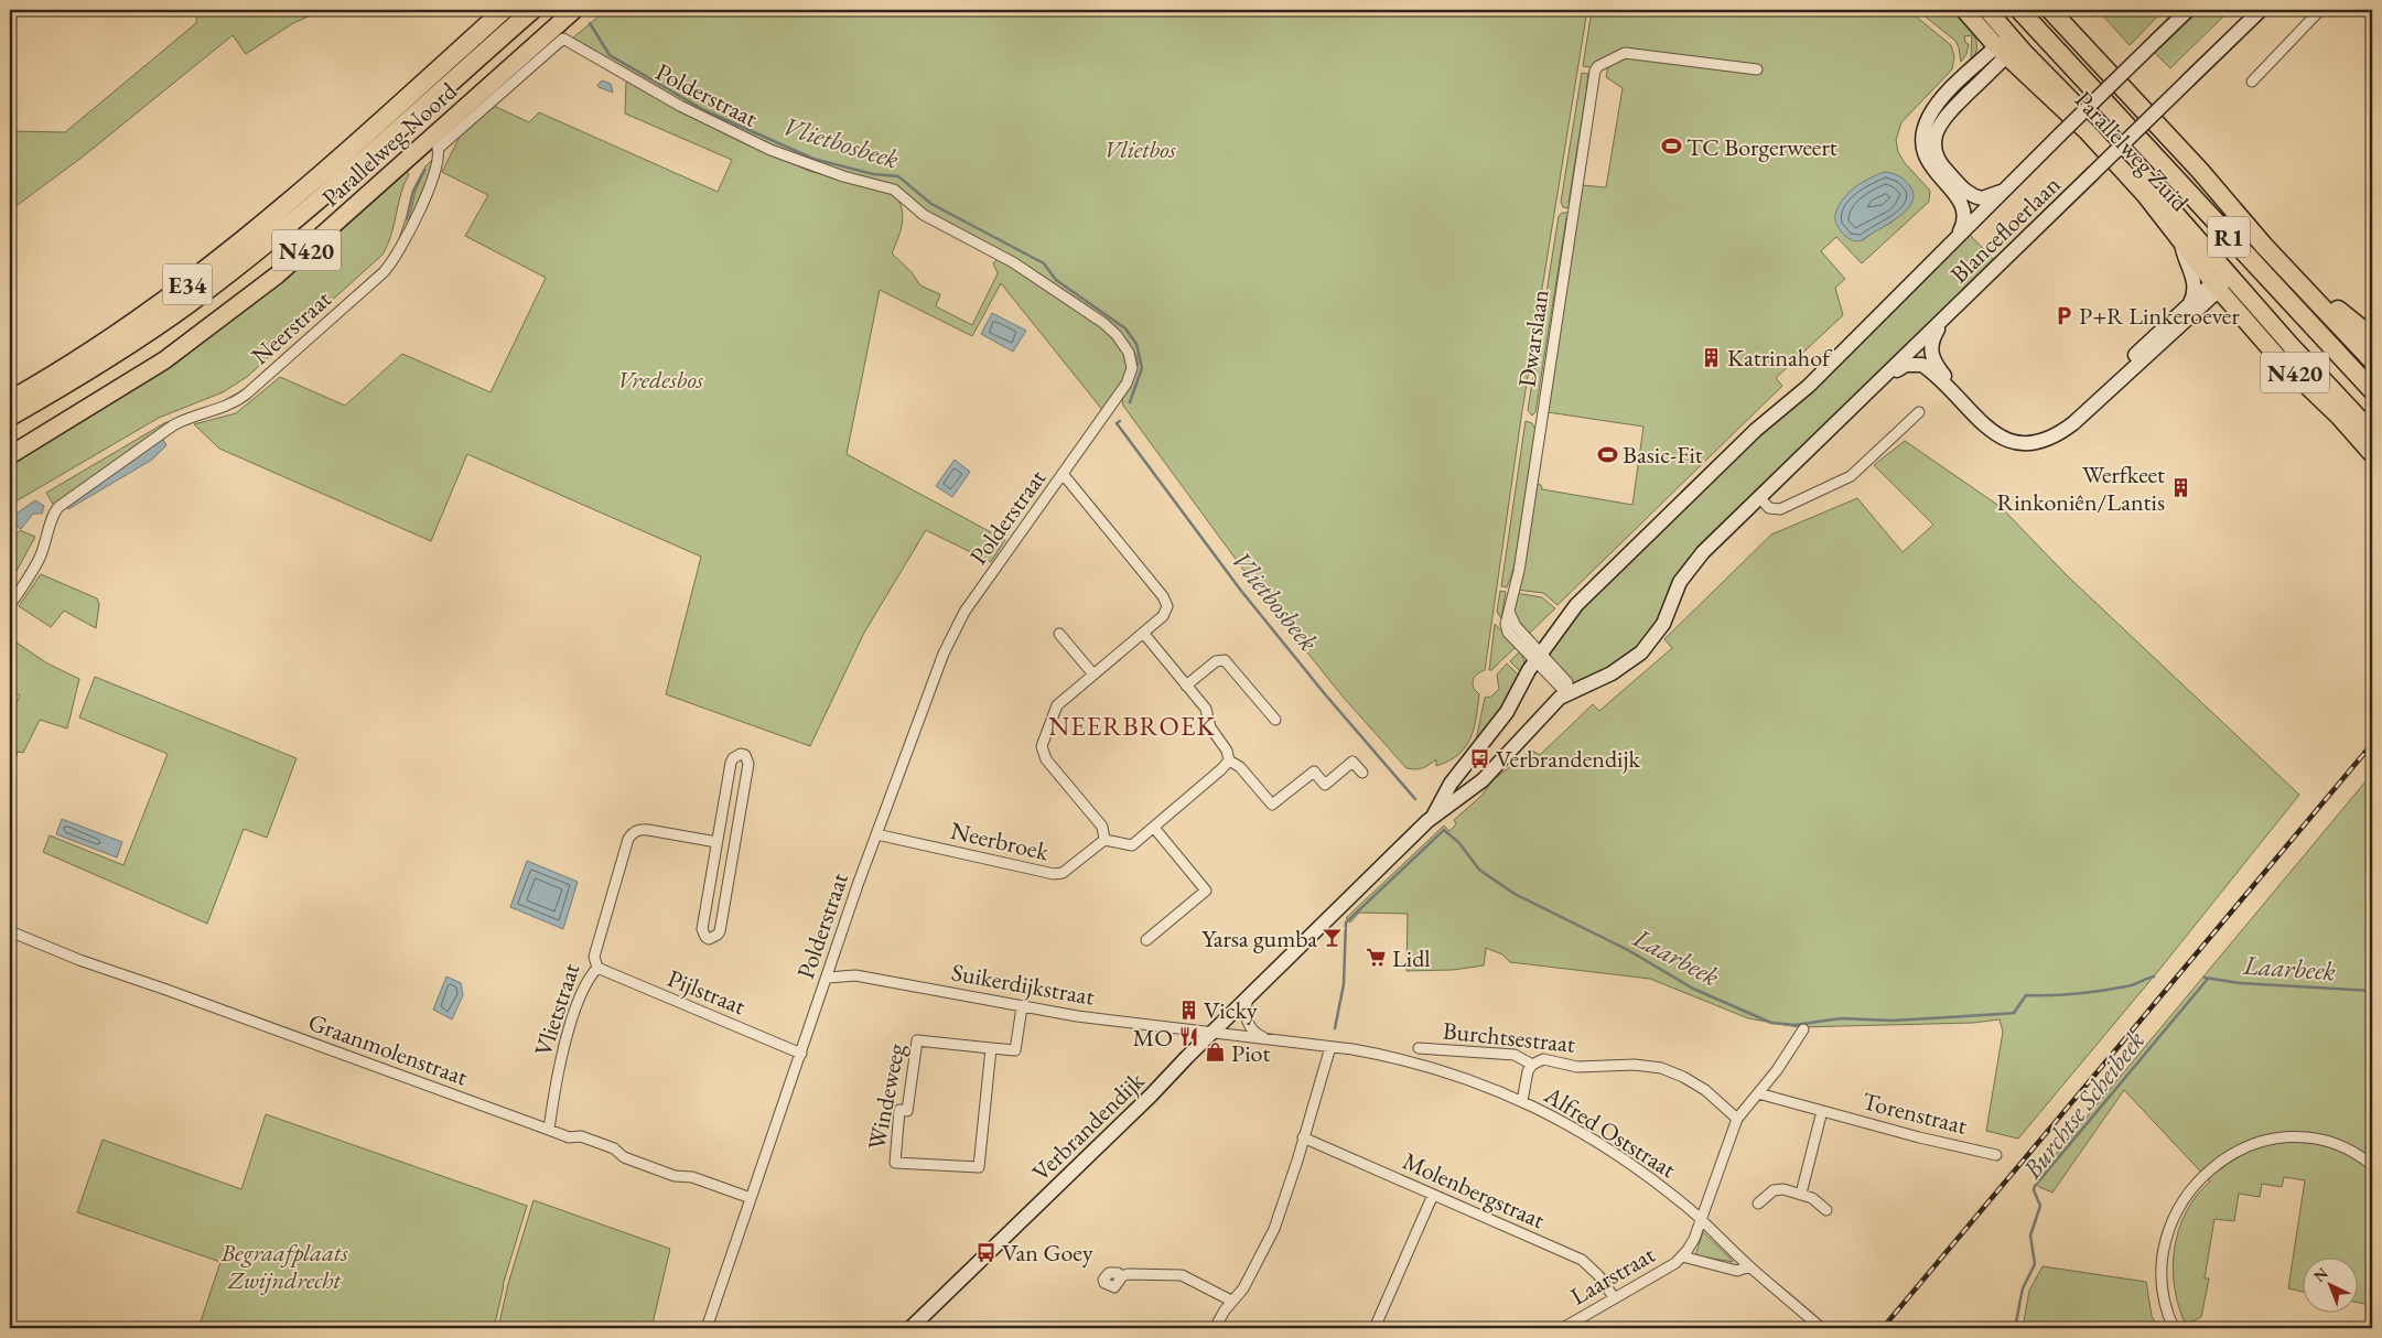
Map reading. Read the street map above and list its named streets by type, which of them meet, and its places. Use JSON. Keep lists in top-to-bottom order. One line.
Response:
{"streets":{"highway":["Parallelweg Noord","Parallelweg Zuid","R1","N420","E34"],"main road":["Blancefloerlaan","Verbrandendijk"],"street":["Polderstraat","Neerstraat","Dwarslaan","Neerbroek","Suikerdijkstraat","Pijlstraat","Vlietstraat","Burchtsestraat","Graanmolenstraat","Windeweeg","Torenstraat","Alfred Oststraat","Molenbergstraat","Laarstraat"]},"crossings":[["Polderstraat","Neerstraat"],["Polderstraat","Neerbroek"],["Polderstraat","Suikerdijkstraat"],["Polderstraat","Pijlstraat"],["Polderstraat","Graanmolenstraat"],["Parallelweg Zuid","N420"],["Blancefloerlaan","Verbrandendijk"],["Dwarslaan","Verbrandendijk"],["Suikerdijkstraat","Windeweeg"],["Suikerdijkstraat","Verbrandendijk"],["Pijlstraat","Vlietstraat"],["Vlietstraat","Graanmolenstraat"],["Burchtsestraat","Alfred Oststraat"],["Alfred Oststraat","Laarstraat"],["Molenbergstraat","Laarstraat"]],"districts":["NEERBROEK"],"water":["Vlietbosbeek","Laarbeek","Burchtse Scheibeek"],"parks":["Vlietbos","Vredesbos","Begraafplaats Zwijndrecht"],"places":{"sports":["TC Borgerweert","Basic-Fit"],"parking":["P+R Linkeroever"],"building":["Katrinahof","Werfkeet Rinkoniên/Lantis","Vicky"],"bus stop":["Verbrandendijk","Van Goey"],"bar":["Yarsa gumba"],"supermarket":["Lidl"],"restaurant":["MO"],"shop":["Piot"]},"north":"top left"}
